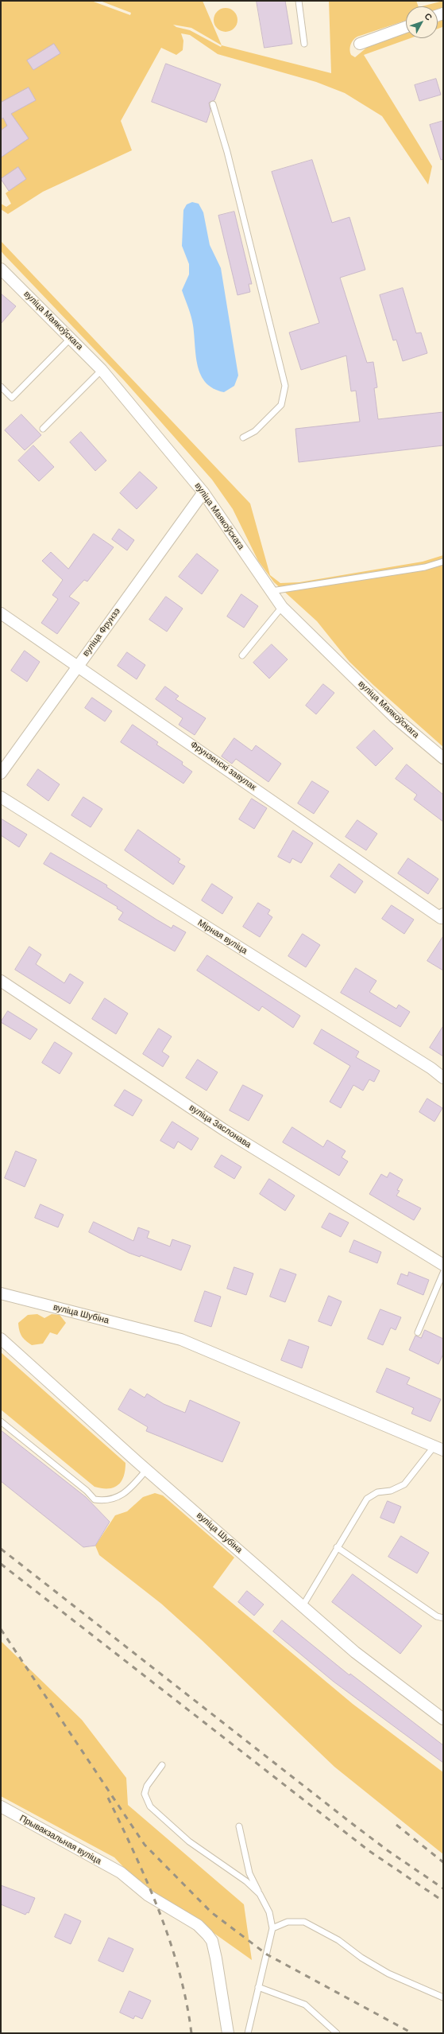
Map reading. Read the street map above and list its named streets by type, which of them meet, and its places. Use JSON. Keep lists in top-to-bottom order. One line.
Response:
{"streets":{"street":["вуліца Маякоўскага","вуліца Фрунзэ","Фрунзенскі завулак","Мірная вуліца","вуліца Заслонава","вуліца Шубіна","Прывакзальная вуліца"]},"crossings":[["вуліца Маякоўскага","вуліца Фрунзэ"],["вуліца Фрунзэ","Фрунзенскі завулак"]],"north":"top right"}
